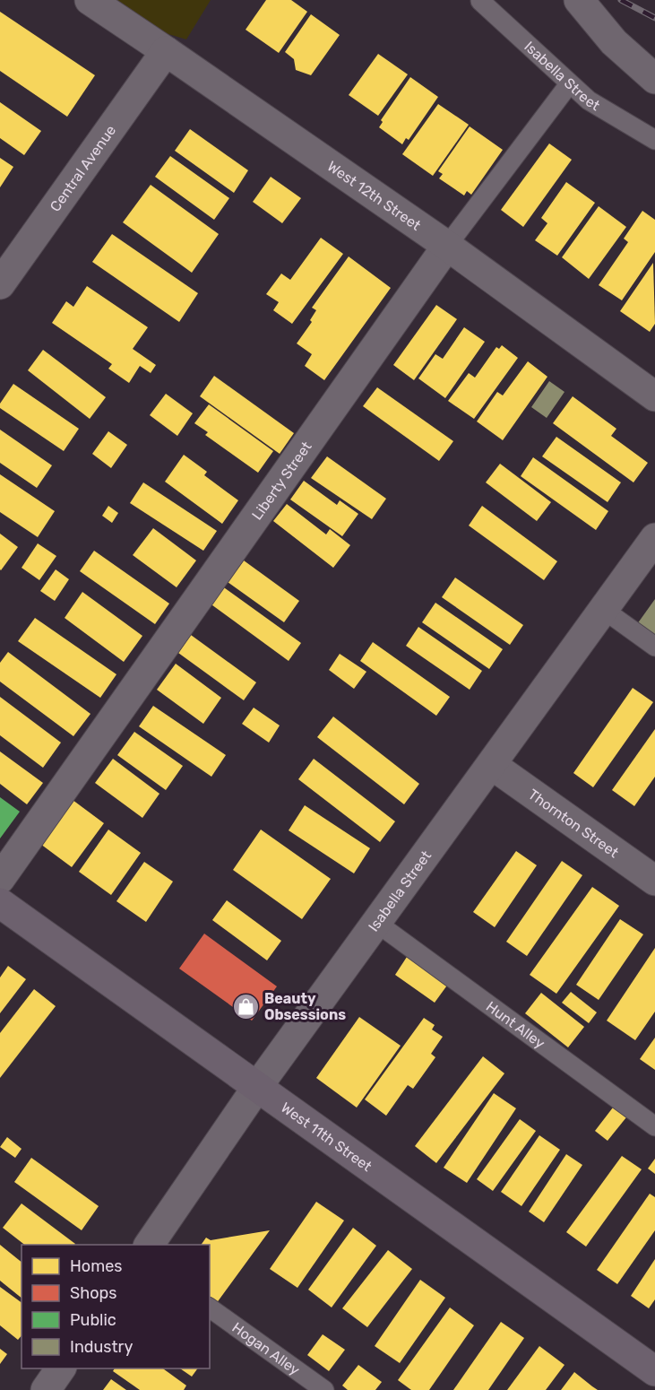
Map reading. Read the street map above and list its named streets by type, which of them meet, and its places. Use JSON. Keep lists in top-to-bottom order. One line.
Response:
{"streets":{"main road":["West 11th Street"],"street":["Isabella Street","Central Avenue","West 12th Street","Liberty Street","Thornton Street"],"lane":["Hunt Alley","Hogan Alley"]},"crossings":[["Isabella Street","Liberty Street"],["Isabella Street","Thornton Street"],["Isabella Street","Hunt Alley"],["Isabella Street","West 11th Street"],["Central Avenue","West 12th Street"],["West 12th Street","Liberty Street"]],"places":{"shop":["Beauty Obsessions"]},"legend":["Homes","Shops","Public","Industry"]}
